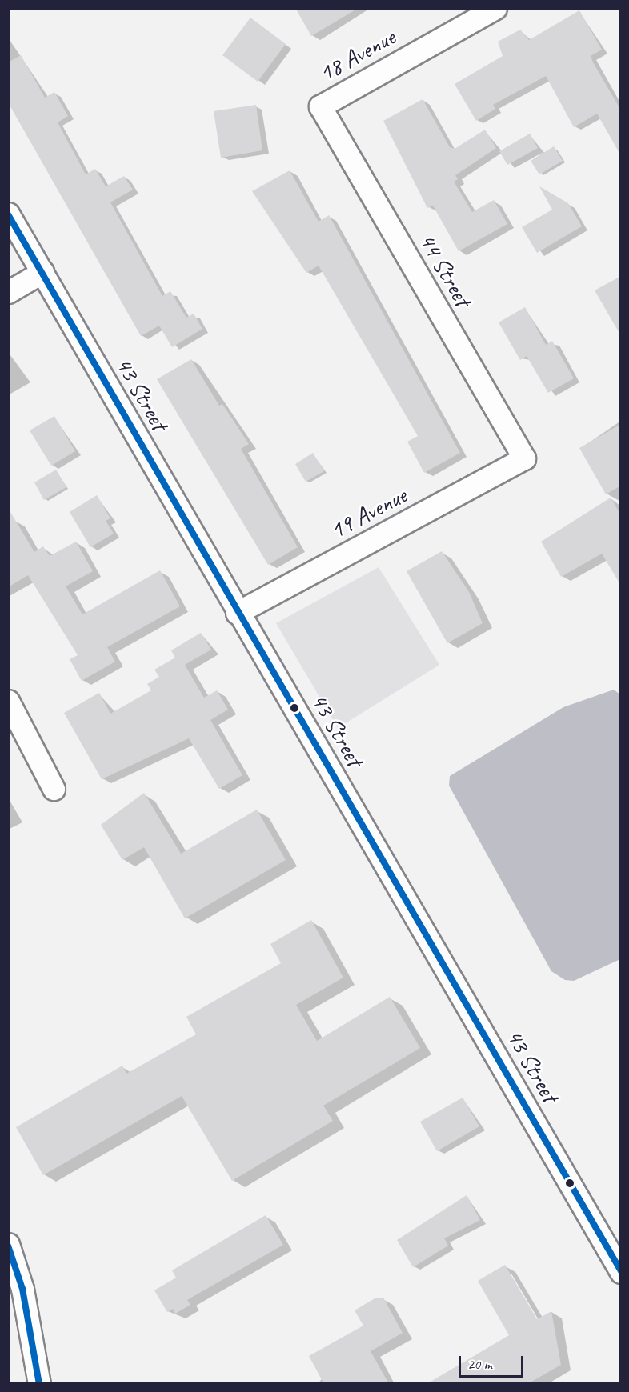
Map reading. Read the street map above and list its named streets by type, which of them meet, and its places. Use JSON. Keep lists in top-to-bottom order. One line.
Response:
{"streets":{"street":["18 Avenue","44 Street","43 Street","19 Avenue"]},"crossings":[["18 Avenue","44 Street"],["44 Street","19 Avenue"],["43 Street","19 Avenue"]],"scale_bar":"20 m"}
